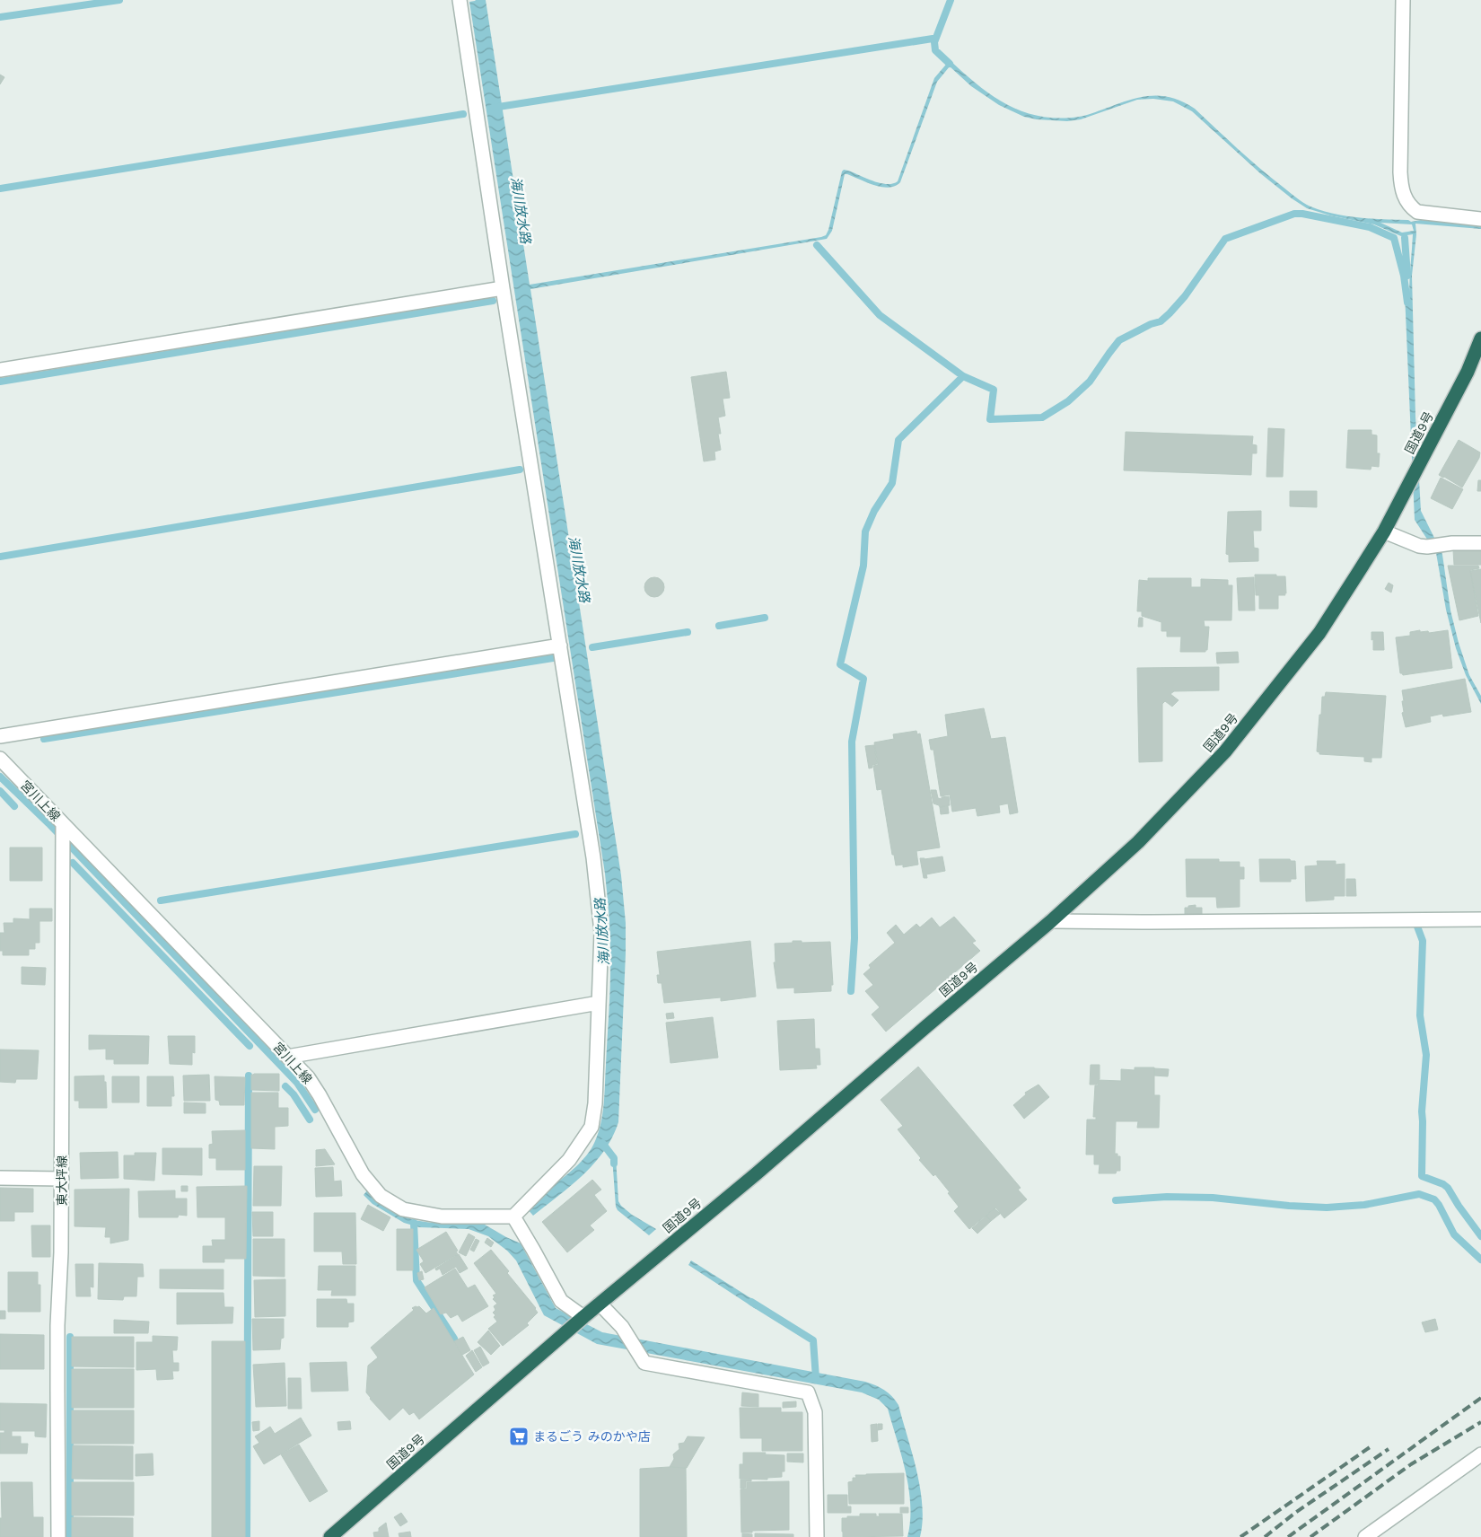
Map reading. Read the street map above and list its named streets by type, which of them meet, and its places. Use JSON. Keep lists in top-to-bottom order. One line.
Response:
{"streets":{"highway":["国道9号"],"street":["宮川上線","東大坪線"]},"crossings":[["宮川上線","東大坪線"]],"water":["海川放水路"],"places":{"supermarket":["まるごう みのかや店"]}}
